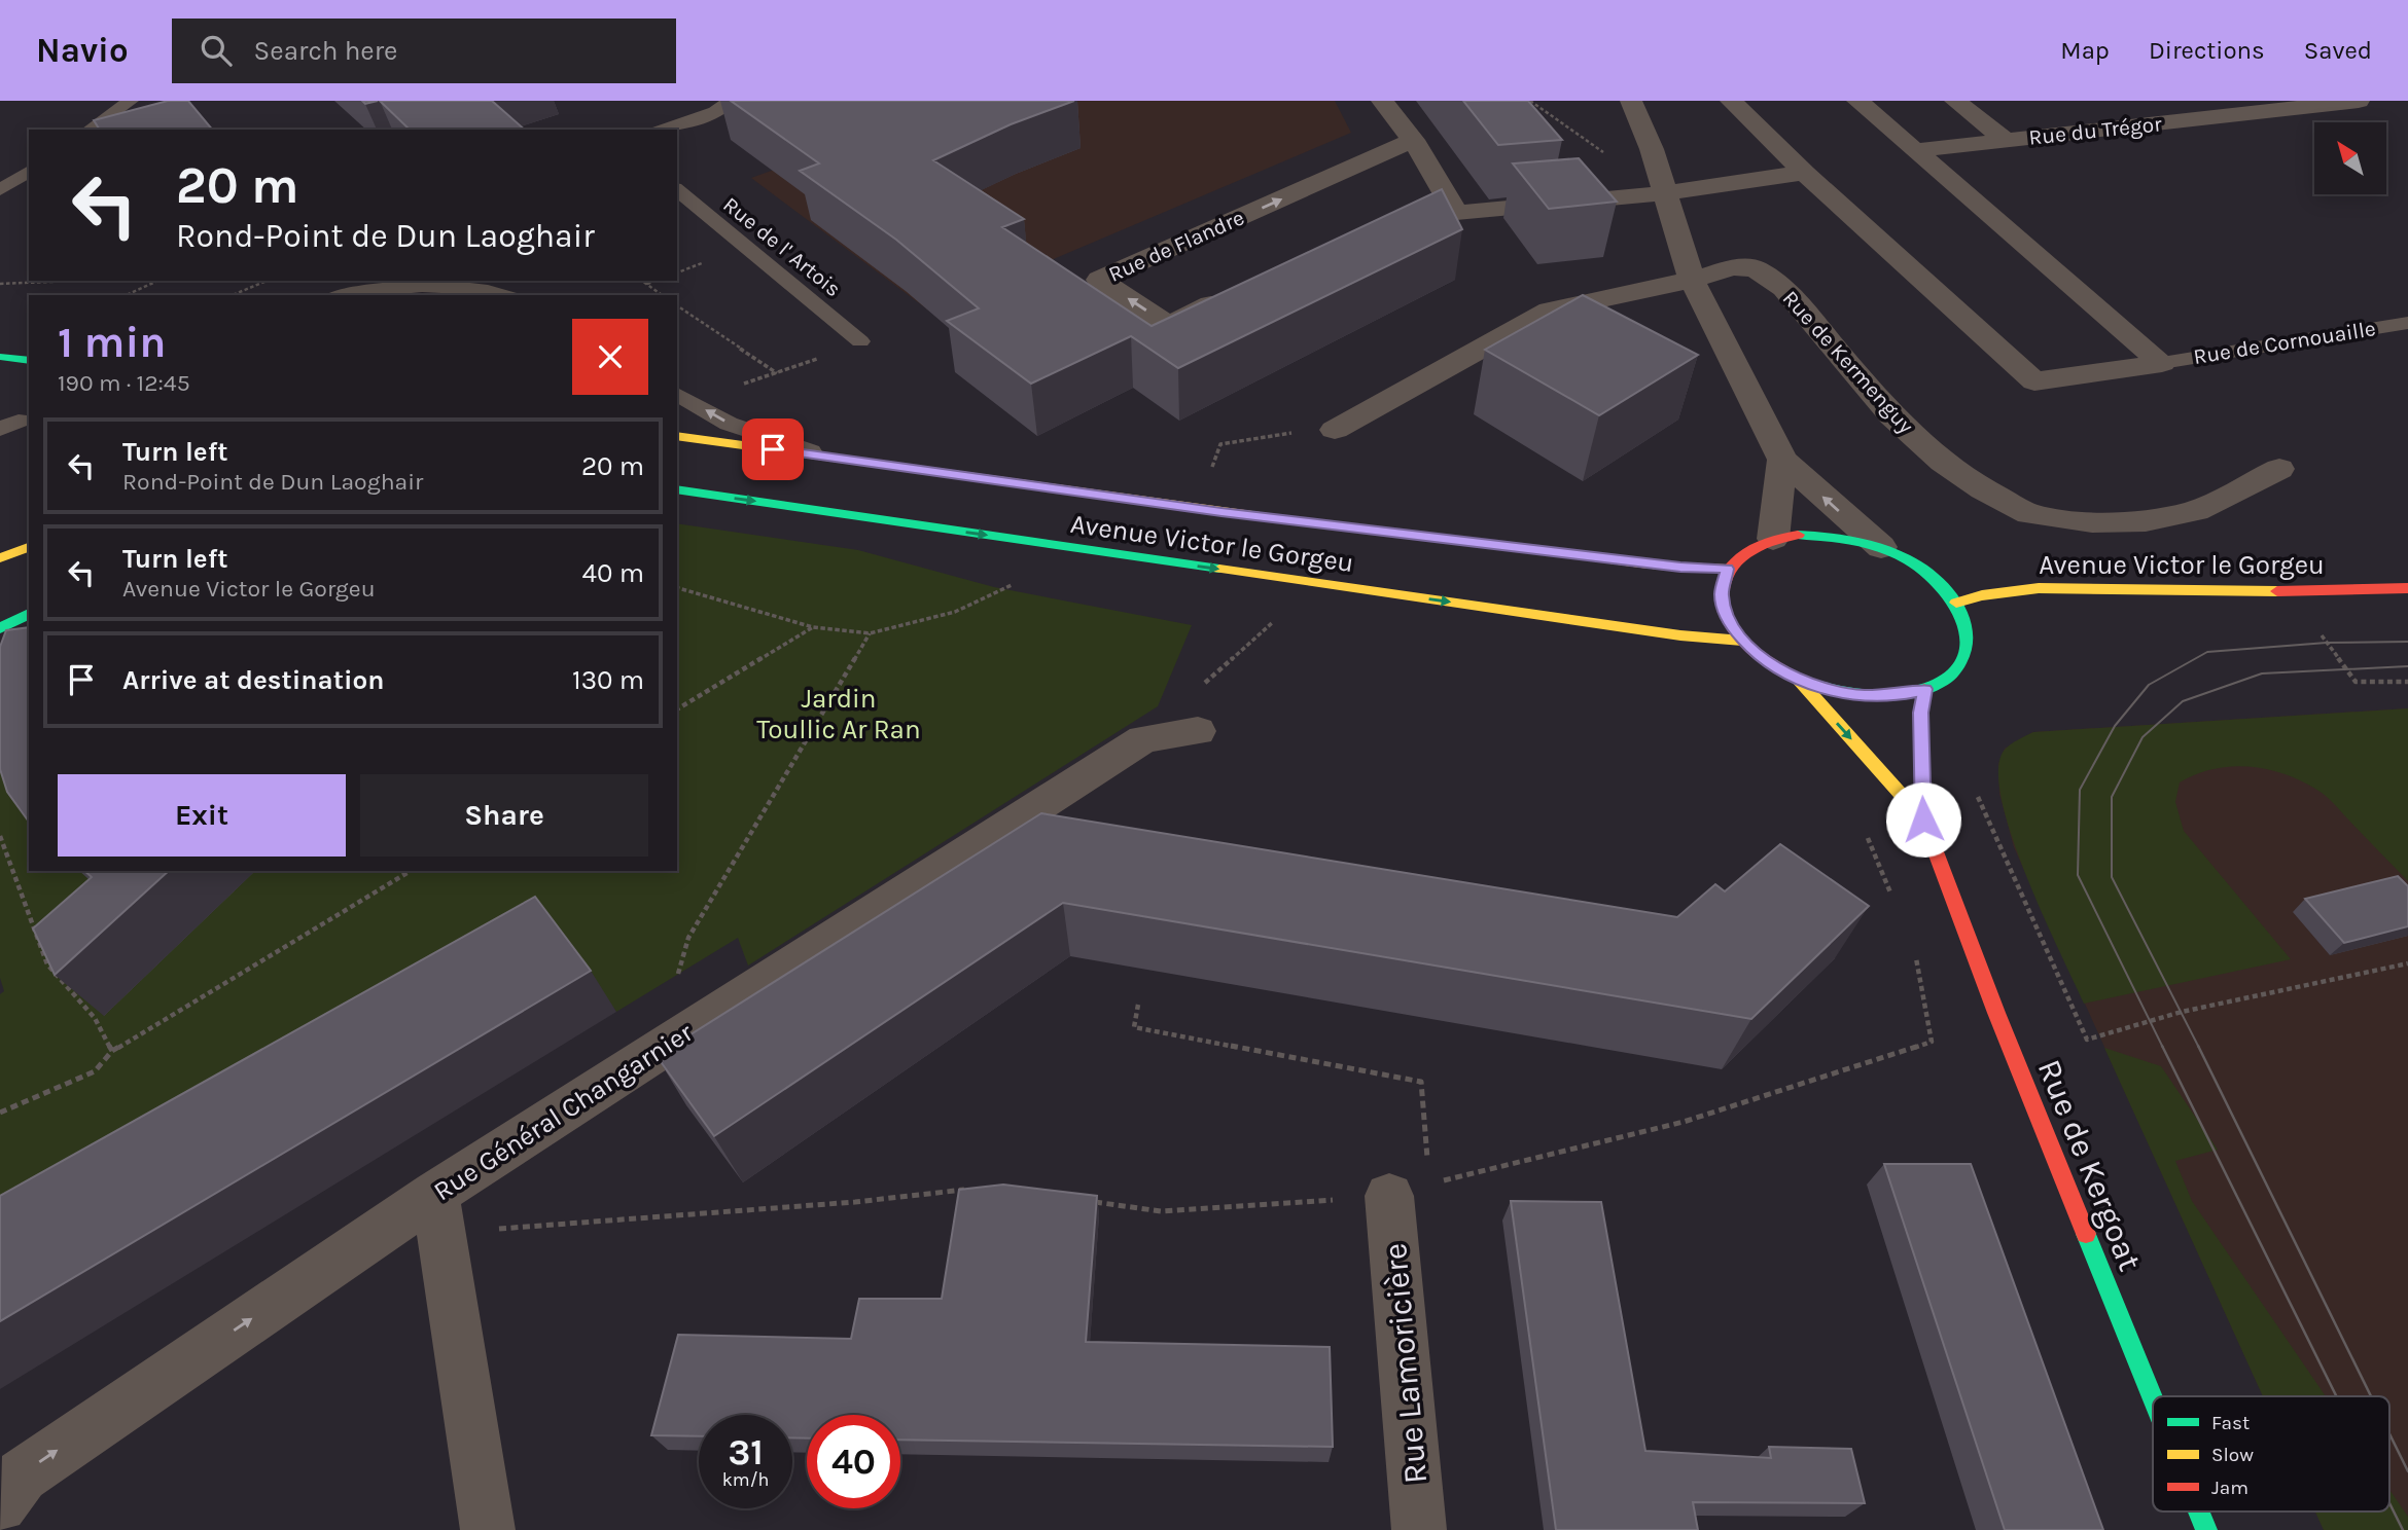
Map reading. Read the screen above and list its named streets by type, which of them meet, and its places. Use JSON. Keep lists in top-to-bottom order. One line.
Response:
{"streets":{"main road":["Avenue Victor le Gorgeu","Rue de Kergoat"],"street":["Rue du Trégor","Rue de Flandre","Rue de Kermenguy","Rue Général Changarnier","Rue Lamoricière"],"lane":["Rue de l' Artois","Rue de Cornouaille"]},"crossings":[["Avenue Victor le Gorgeu","Rue de Kergoat"]],"one_way":["Rue Général Changarnier"],"parks":["Jardin Toullic Ar Ran"],"legend":["Fast","Slow","Jam"],"north":"top left","page":{"header":"Navio","search":"Search here","nav":["Map","Directions","Saved"],"turn":["20 m","Rond-Point de Dun Laoghair"],"heading":["1 min","190 m · 12:45"],"list":[{"name":"Turn left","note":"Rond-Point de Dun Laoghair","value":"20 m"},{"name":"Turn left","note":"Avenue Victor le Gorgeu","value":"40 m"},{"name":"Arrive at destination","value":"130 m"}],"buttons":["Exit","Share"],"speed":"31 km/h","limit":"40"}}
